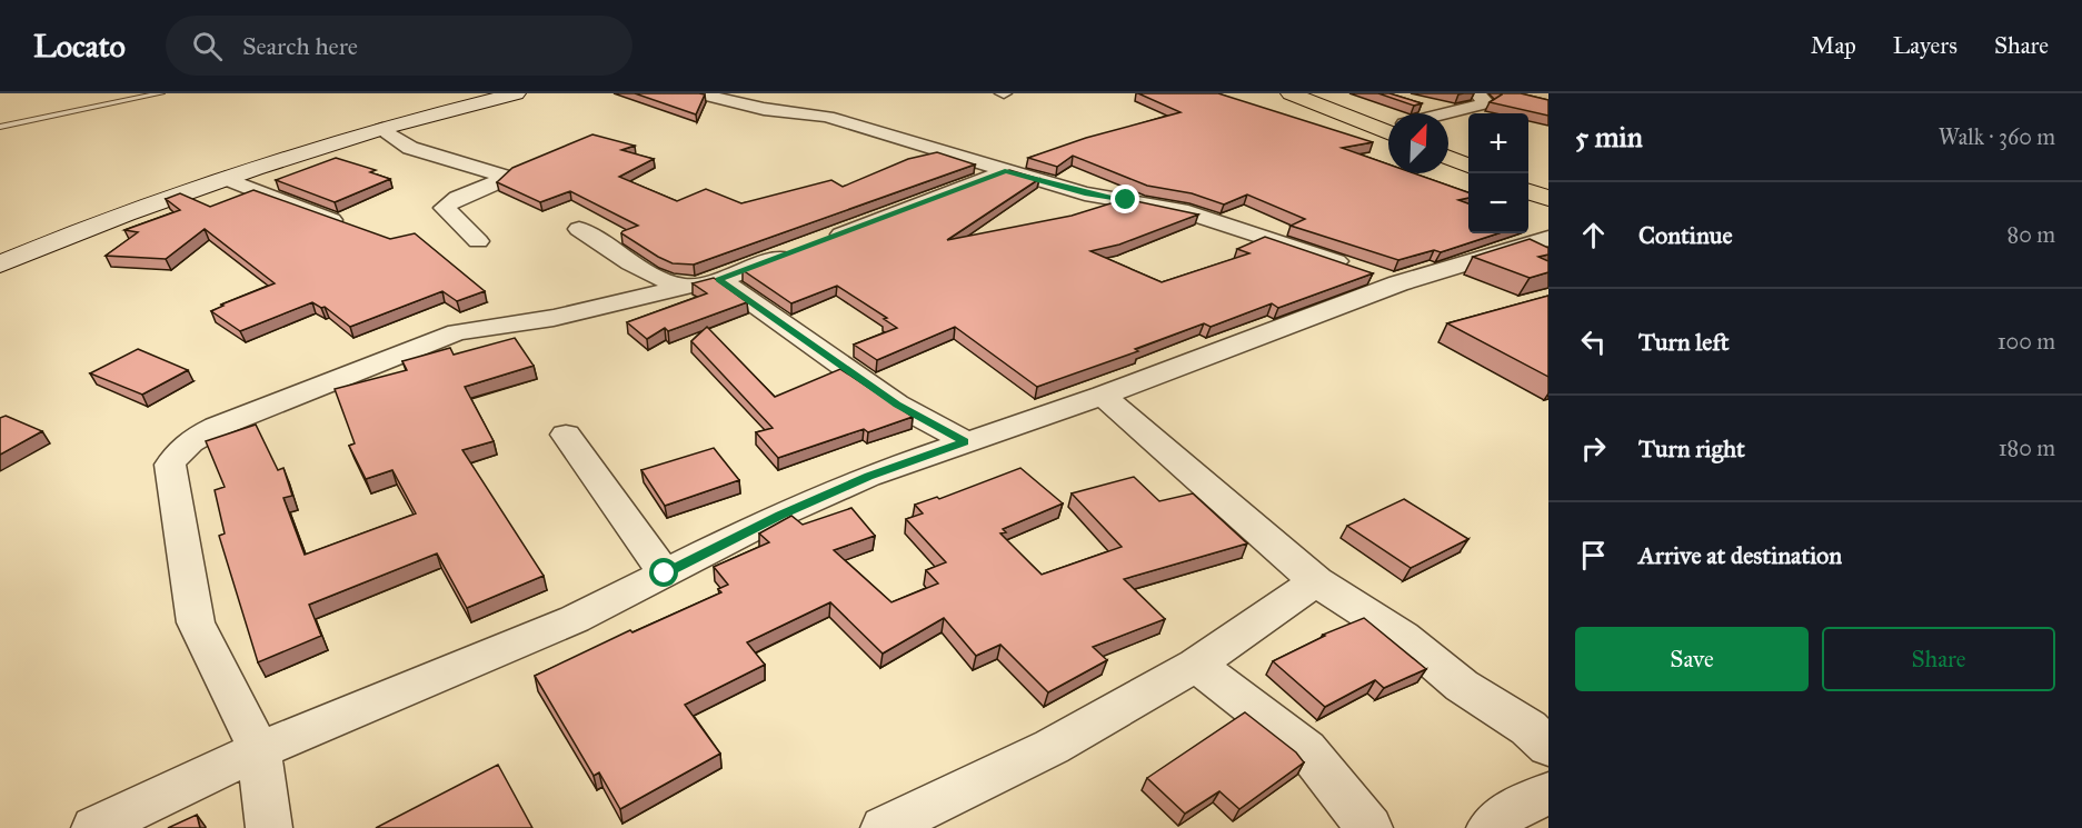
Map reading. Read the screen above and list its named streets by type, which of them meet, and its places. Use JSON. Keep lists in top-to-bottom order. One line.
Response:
{"north":"top right","page":{"header":"Locato","search":"Search here","nav":["Map","Layers","Share"],"heading":["5 min","Walk · 360 m"],"map_buttons":["+","−"],"list":[["Continue","80 m"],["Turn left","100 m"],["Turn right","180 m"],"Arrive at destination"],"buttons":["Save","Share"]}}
